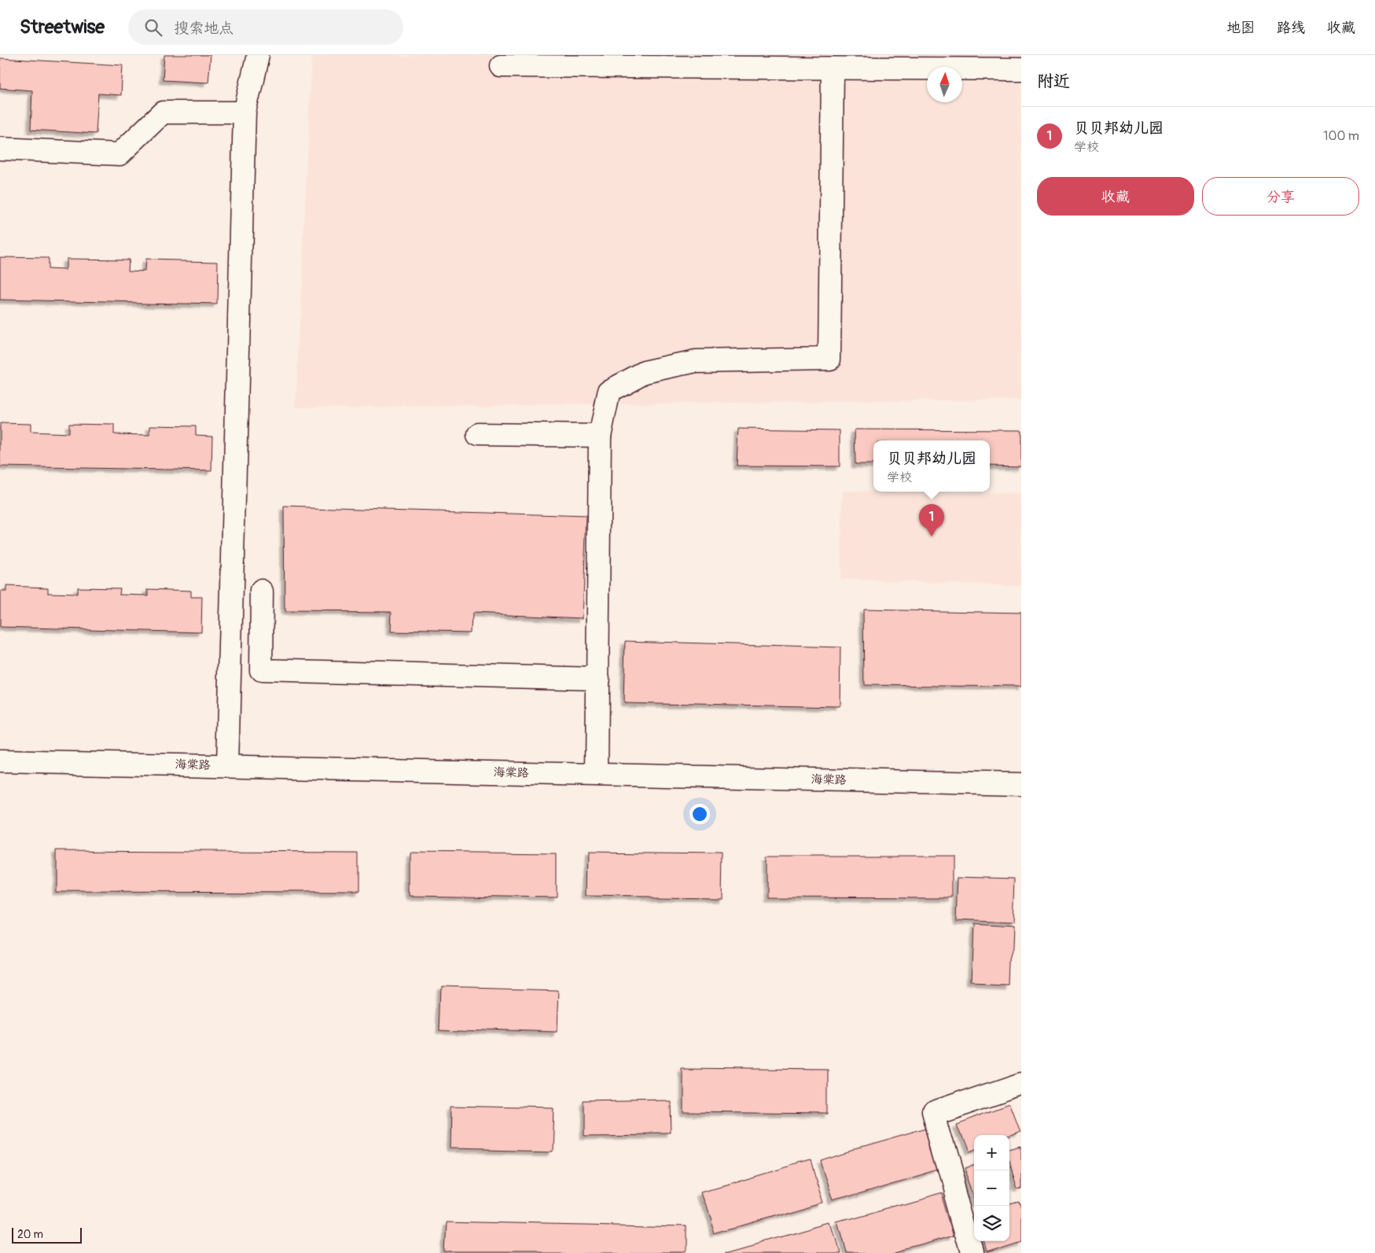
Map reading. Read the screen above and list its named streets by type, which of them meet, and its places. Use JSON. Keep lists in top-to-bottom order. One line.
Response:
{"streets":{"street":["海棠路"]},"scale_bar":"20 m","north":"top","page":{"header":"Streetwise","search":"搜索地点","nav":["地图","路线","收藏"],"heading":"附近","list":[{"mark":"1","name":"贝贝邦幼儿园","note":"学校","value":"100 m"}],"buttons":["收藏","分享"],"popup":["贝贝邦幼儿园","学校"],"pins":"1","map_buttons":["+","−"],"scale":"20 m"}}
